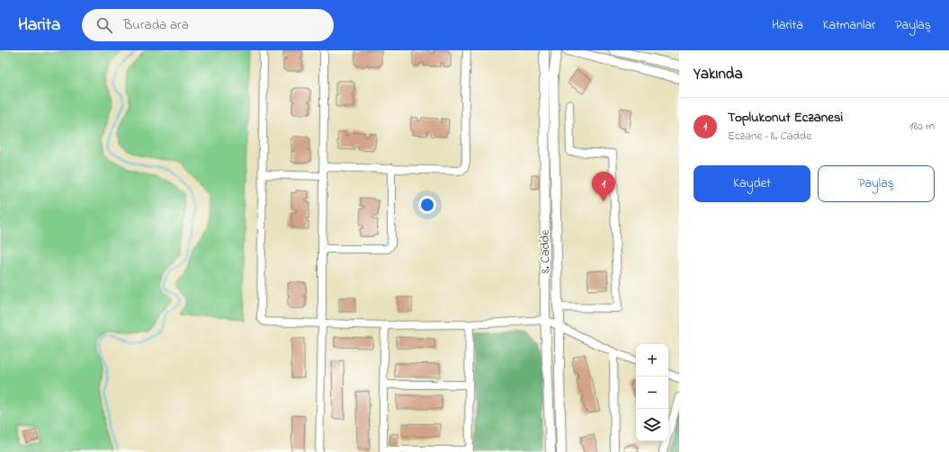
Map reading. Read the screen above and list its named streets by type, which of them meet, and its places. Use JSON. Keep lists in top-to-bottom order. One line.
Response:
{"streets":{"street":["8. Cadde"]},"page":{"header":"Harita","search":"Burada ara","nav":["Harita","Katmanlar","Paylaş"],"heading":"Yakında","list":[{"mark":"1","name":"Toplukonut Eczanesi","note":"Eczane · 8. Cadde","value":"180 m"}],"buttons":["Kaydet","Paylaş"],"pins":"1","map_buttons":["+","−"]}}
